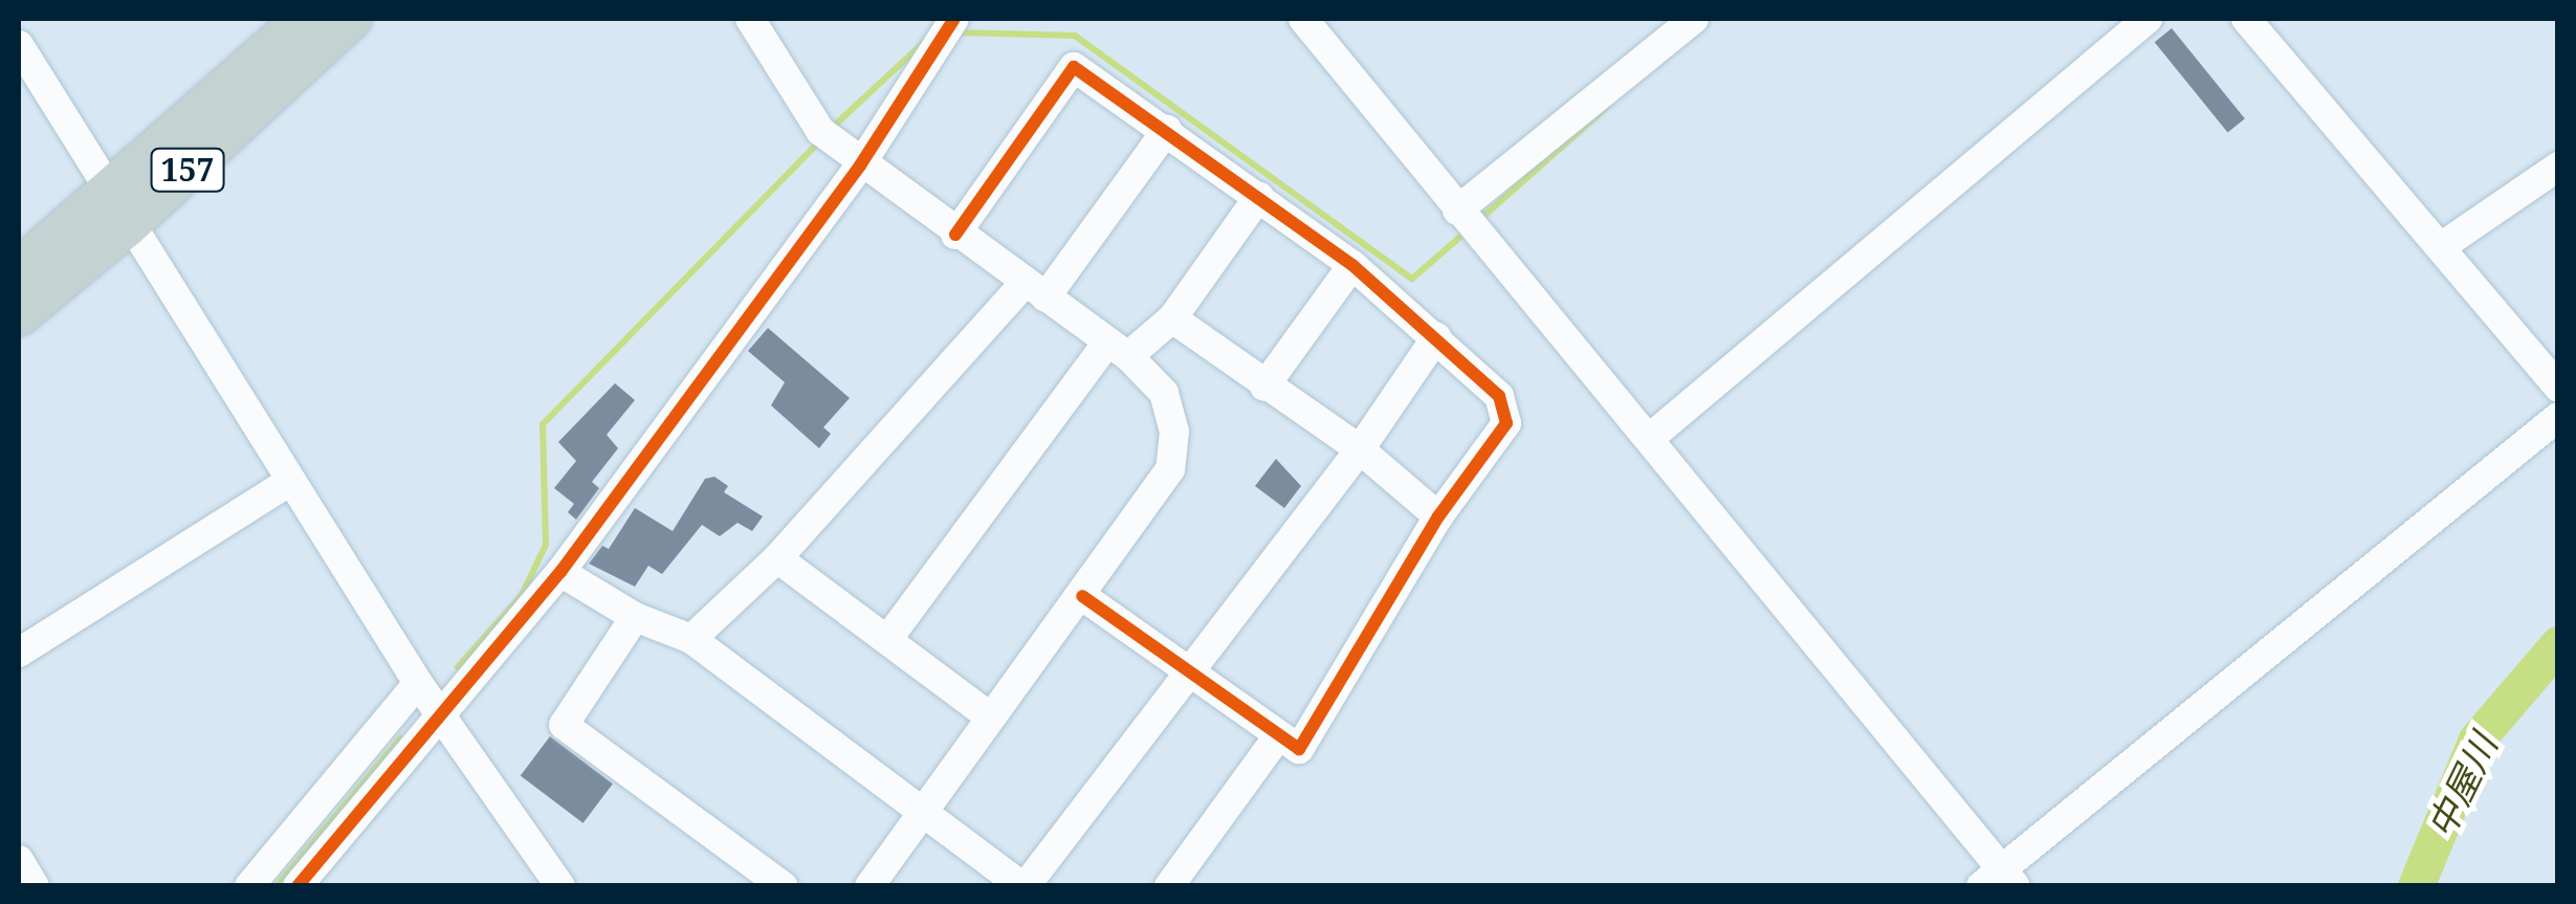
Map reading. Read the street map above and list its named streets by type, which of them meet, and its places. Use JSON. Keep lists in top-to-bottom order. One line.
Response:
{"streets":{"highway":["157"]},"water":["中屋川"]}
